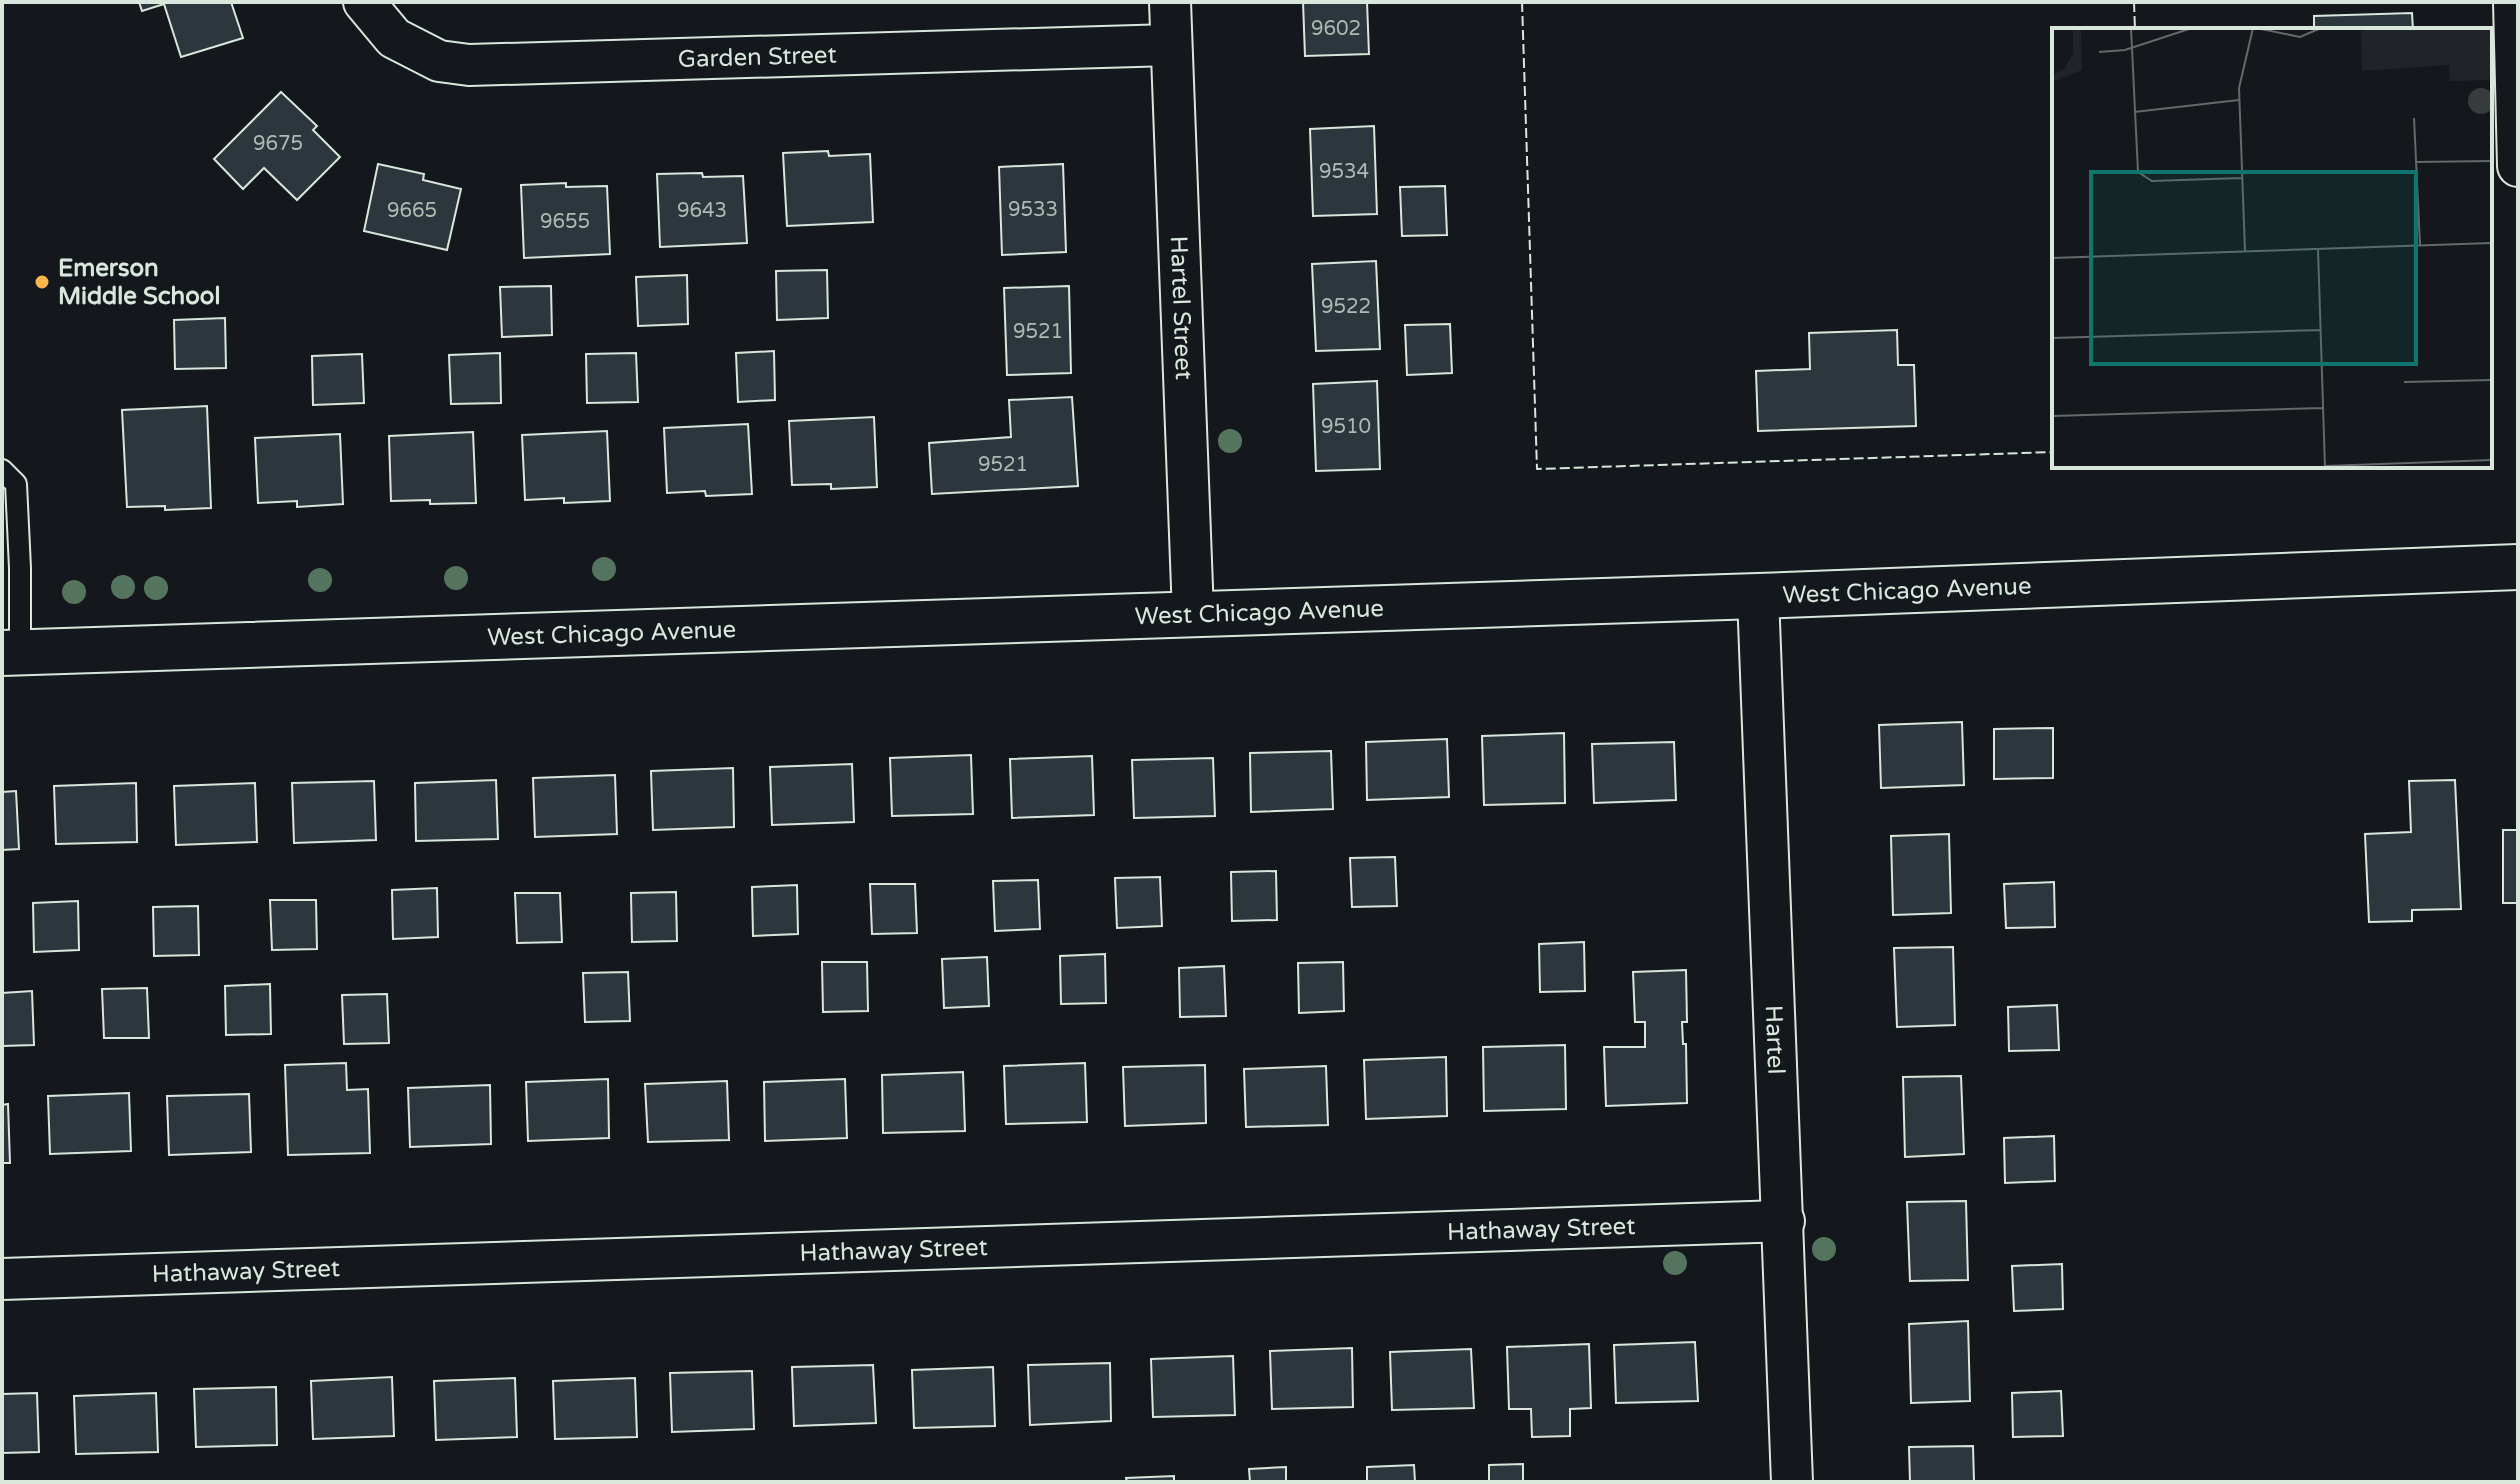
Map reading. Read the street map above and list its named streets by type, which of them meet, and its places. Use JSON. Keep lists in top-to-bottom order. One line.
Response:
{"streets":{"street":["Garden Street","Hartel Street","West Chicago Avenue","Hartel","Hathaway Street"]},"crossings":[["Garden Street","Hartel Street"],["Hartel Street","West Chicago Avenue"],["West Chicago Avenue","Hartel"],["Hartel","Hathaway Street"]],"places":["Emerson Middle School"],"house_numbers":["9602","9675","9534","9533","9665","9643","9655","9522","9521","9510","9521"]}
